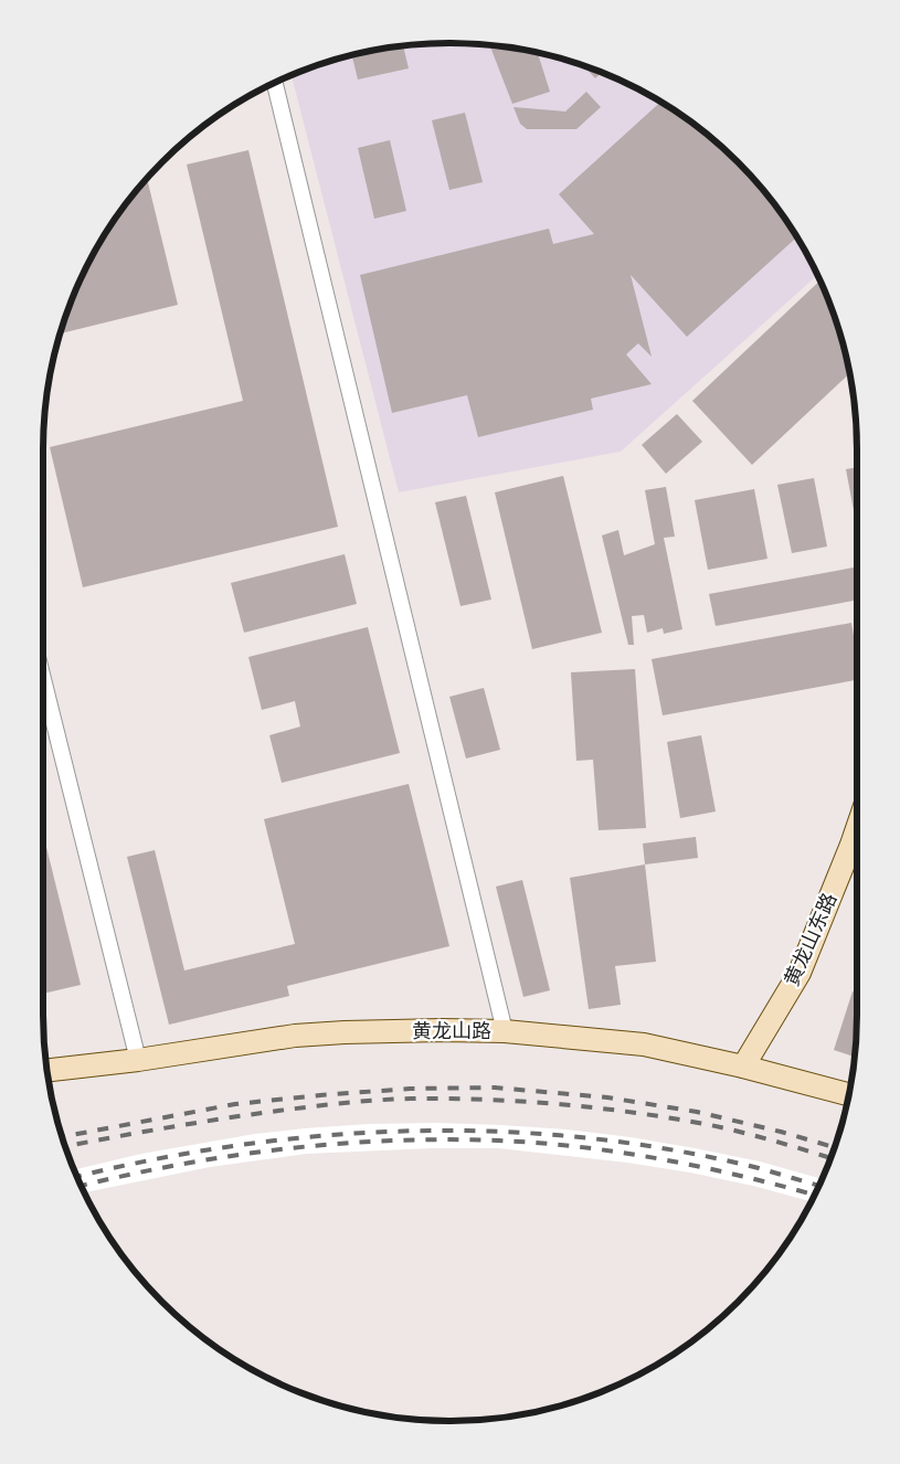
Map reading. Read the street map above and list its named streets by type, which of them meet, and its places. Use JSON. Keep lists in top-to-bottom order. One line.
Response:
{"streets":{"street":["黄龙山东路","黄龙山路"]},"crossings":[["黄龙山东路","黄龙山路"]]}
